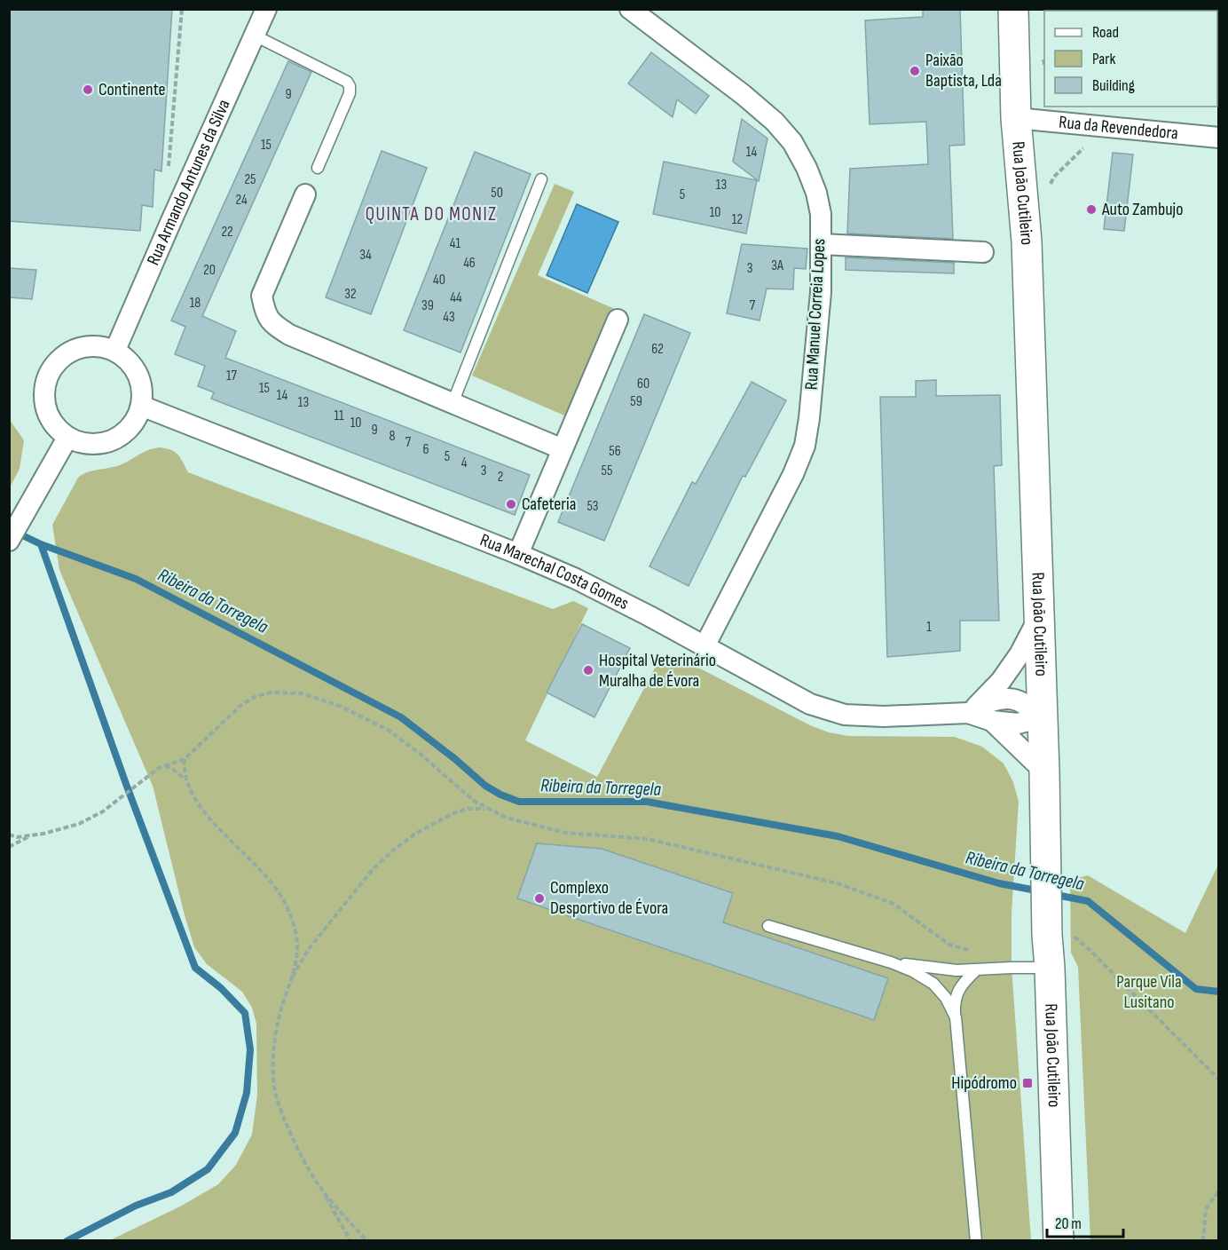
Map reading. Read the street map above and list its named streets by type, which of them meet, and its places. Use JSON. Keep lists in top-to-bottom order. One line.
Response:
{"streets":{"main road":["Rua João Cutileiro"],"street":["Rua da Revendedora","Rua Armando Antunes da Silva","Rua Manuel Correia Lopes","Rua Marechal Costa Gomes"]},"crossings":[["Rua da Revendedora","Rua João Cutileiro"],["Rua Armando Antunes da Silva","Rua Marechal Costa Gomes"],["Rua Manuel Correia Lopes","Rua Marechal Costa Gomes"]],"districts":["QUINTA DO MONIZ"],"water":["Ribeira da Torregela"],"parks":["Parque Vila Lusitano"],"places":{"other":["Paixão Baptista, Lda","Continente","Auto Zambujo","Cafeteria","Hospital Veterinário Muralha de Évora","Complexo Desportivo de Évora"],"transit":["Hipódromo"]},"house_numbers":["9","15","14","25","13","50","5","24","10","12","22","41","34","46","3A","3","20","40","32","44","18","39","7","43","62","17","60","15","14","59","13","11","10","9","8","7","6","56","5","4","3","55","2","53","1"],"legend":["Road","Park","Building"],"scale_bar":"20 m"}
